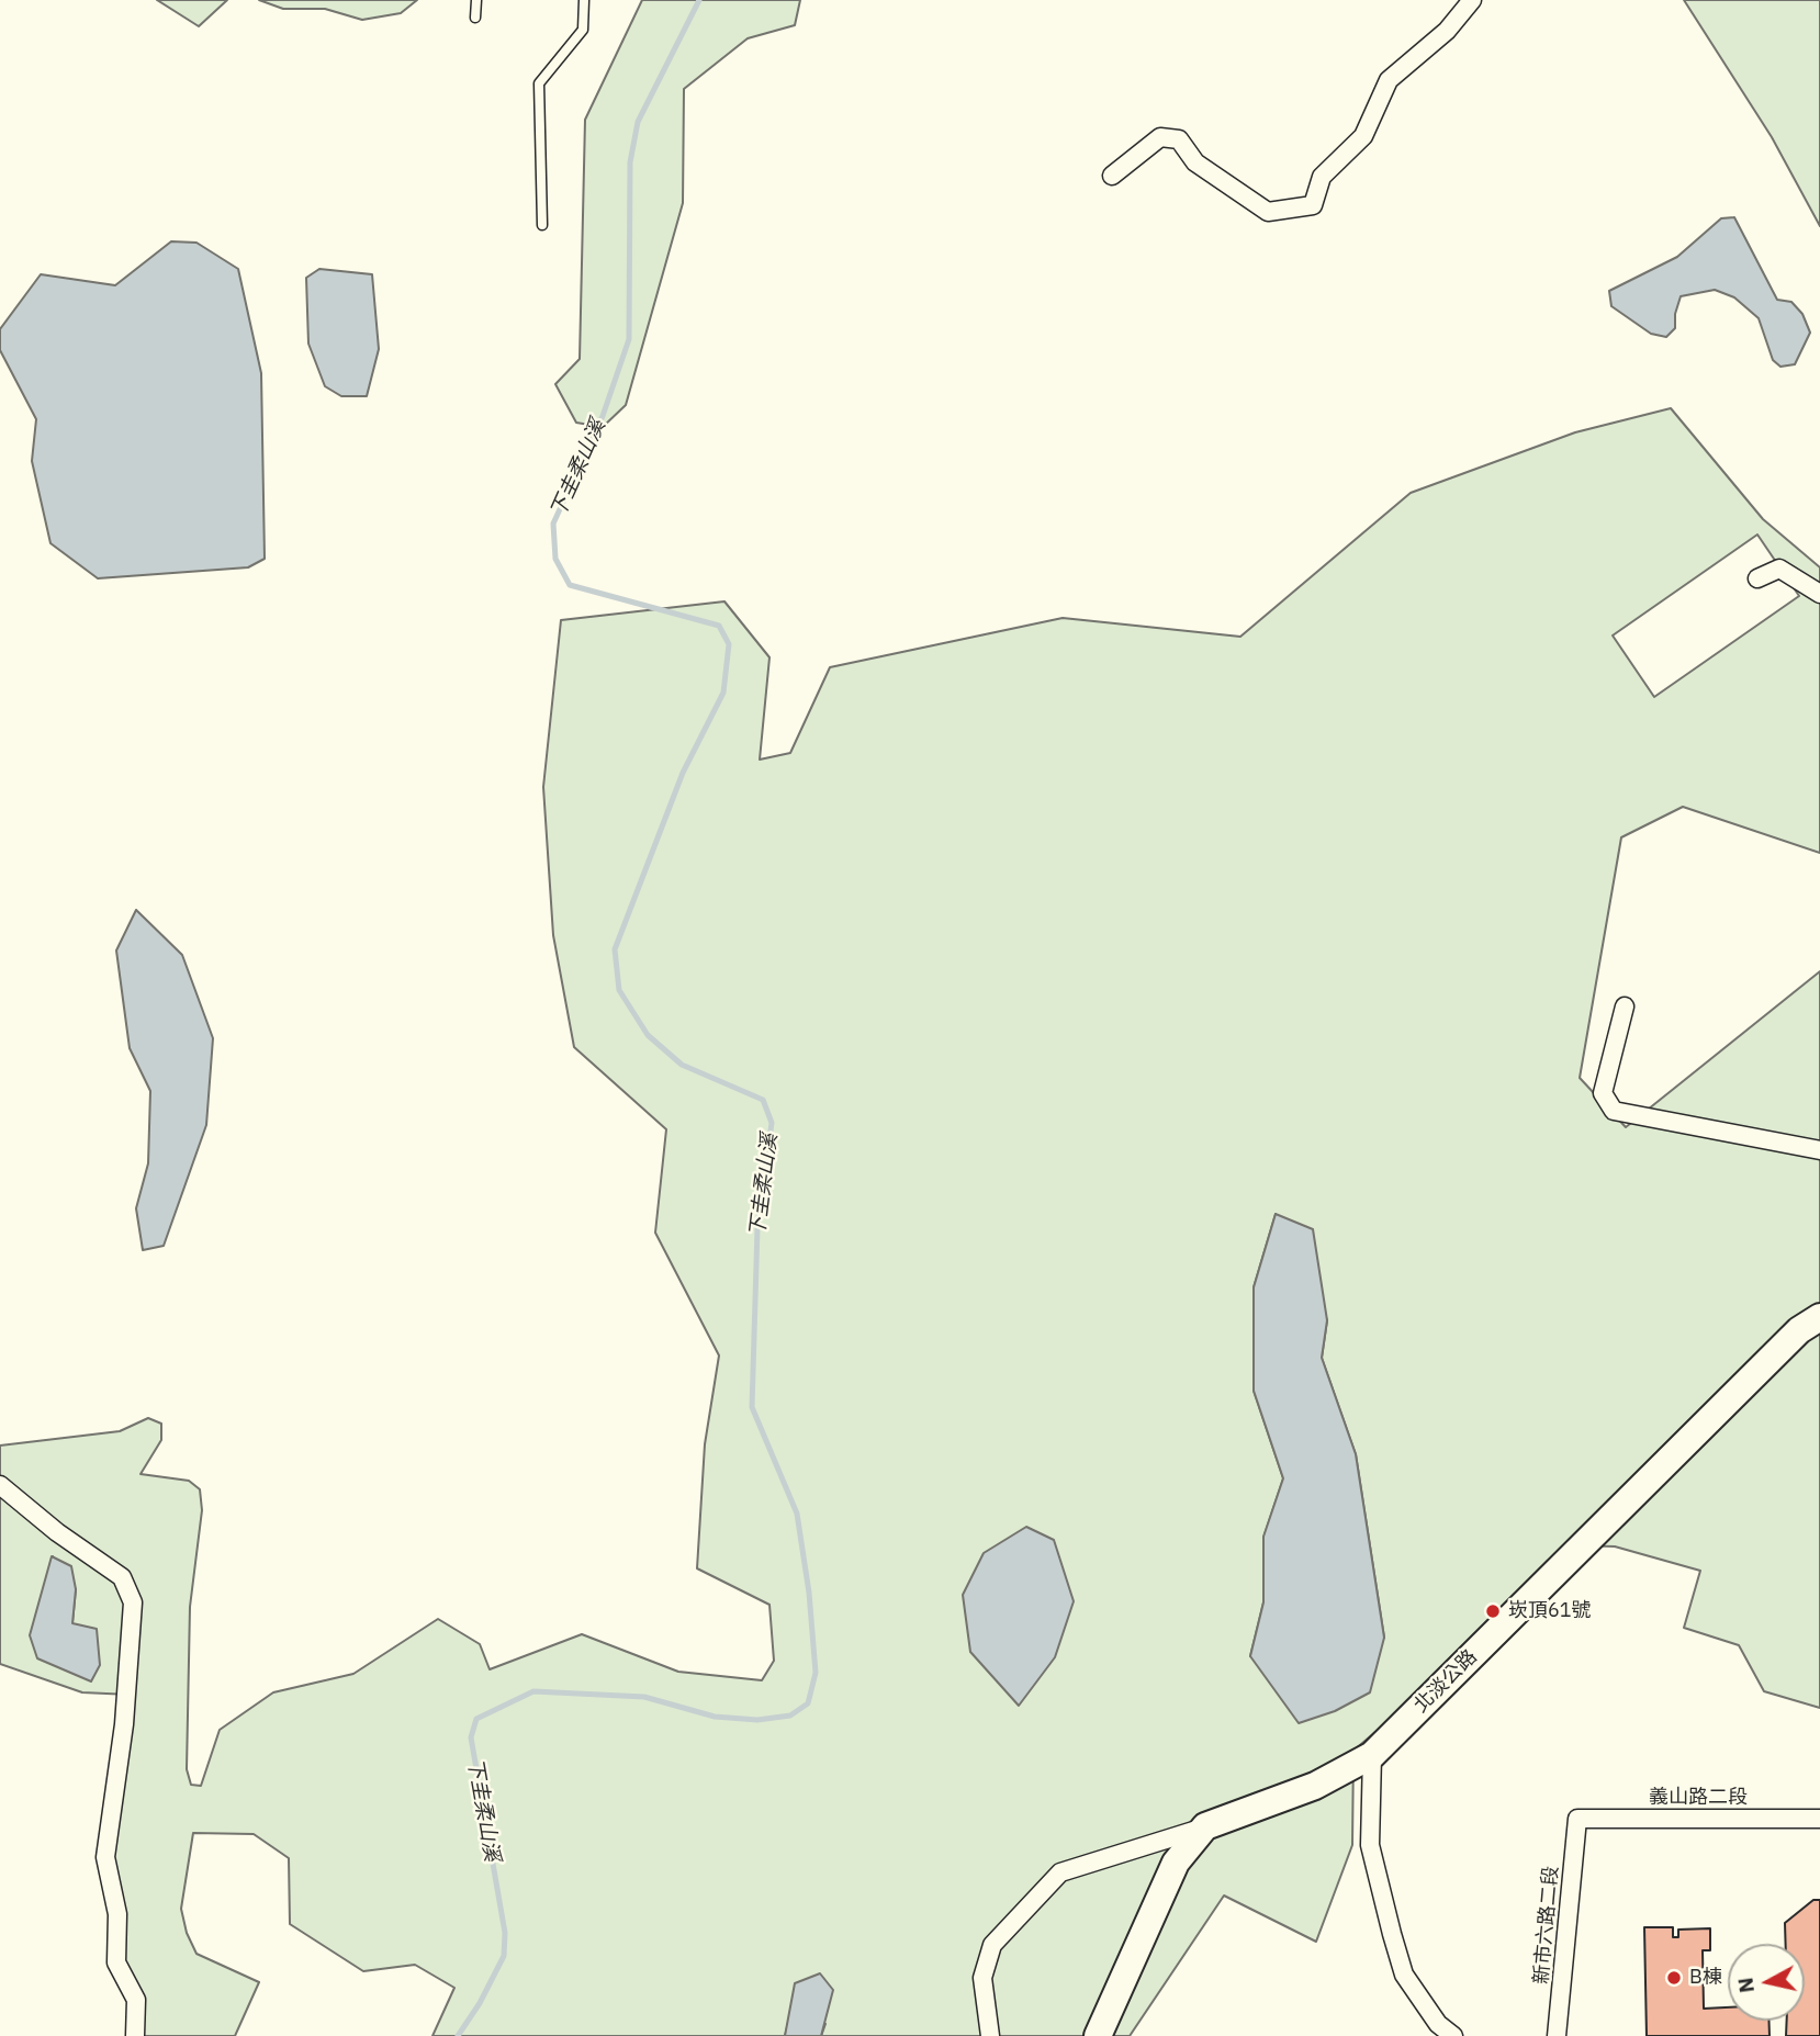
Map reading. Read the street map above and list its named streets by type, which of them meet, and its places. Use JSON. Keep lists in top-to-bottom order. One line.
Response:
{"streets":{"main road":["北淡公路"],"street":["義山路二段","新市六路二段"]},"crossings":[["義山路二段","新市六路二段"]],"water":["下圭柔山溪"],"places":["崁頂61號","B棟"],"north":"left"}
